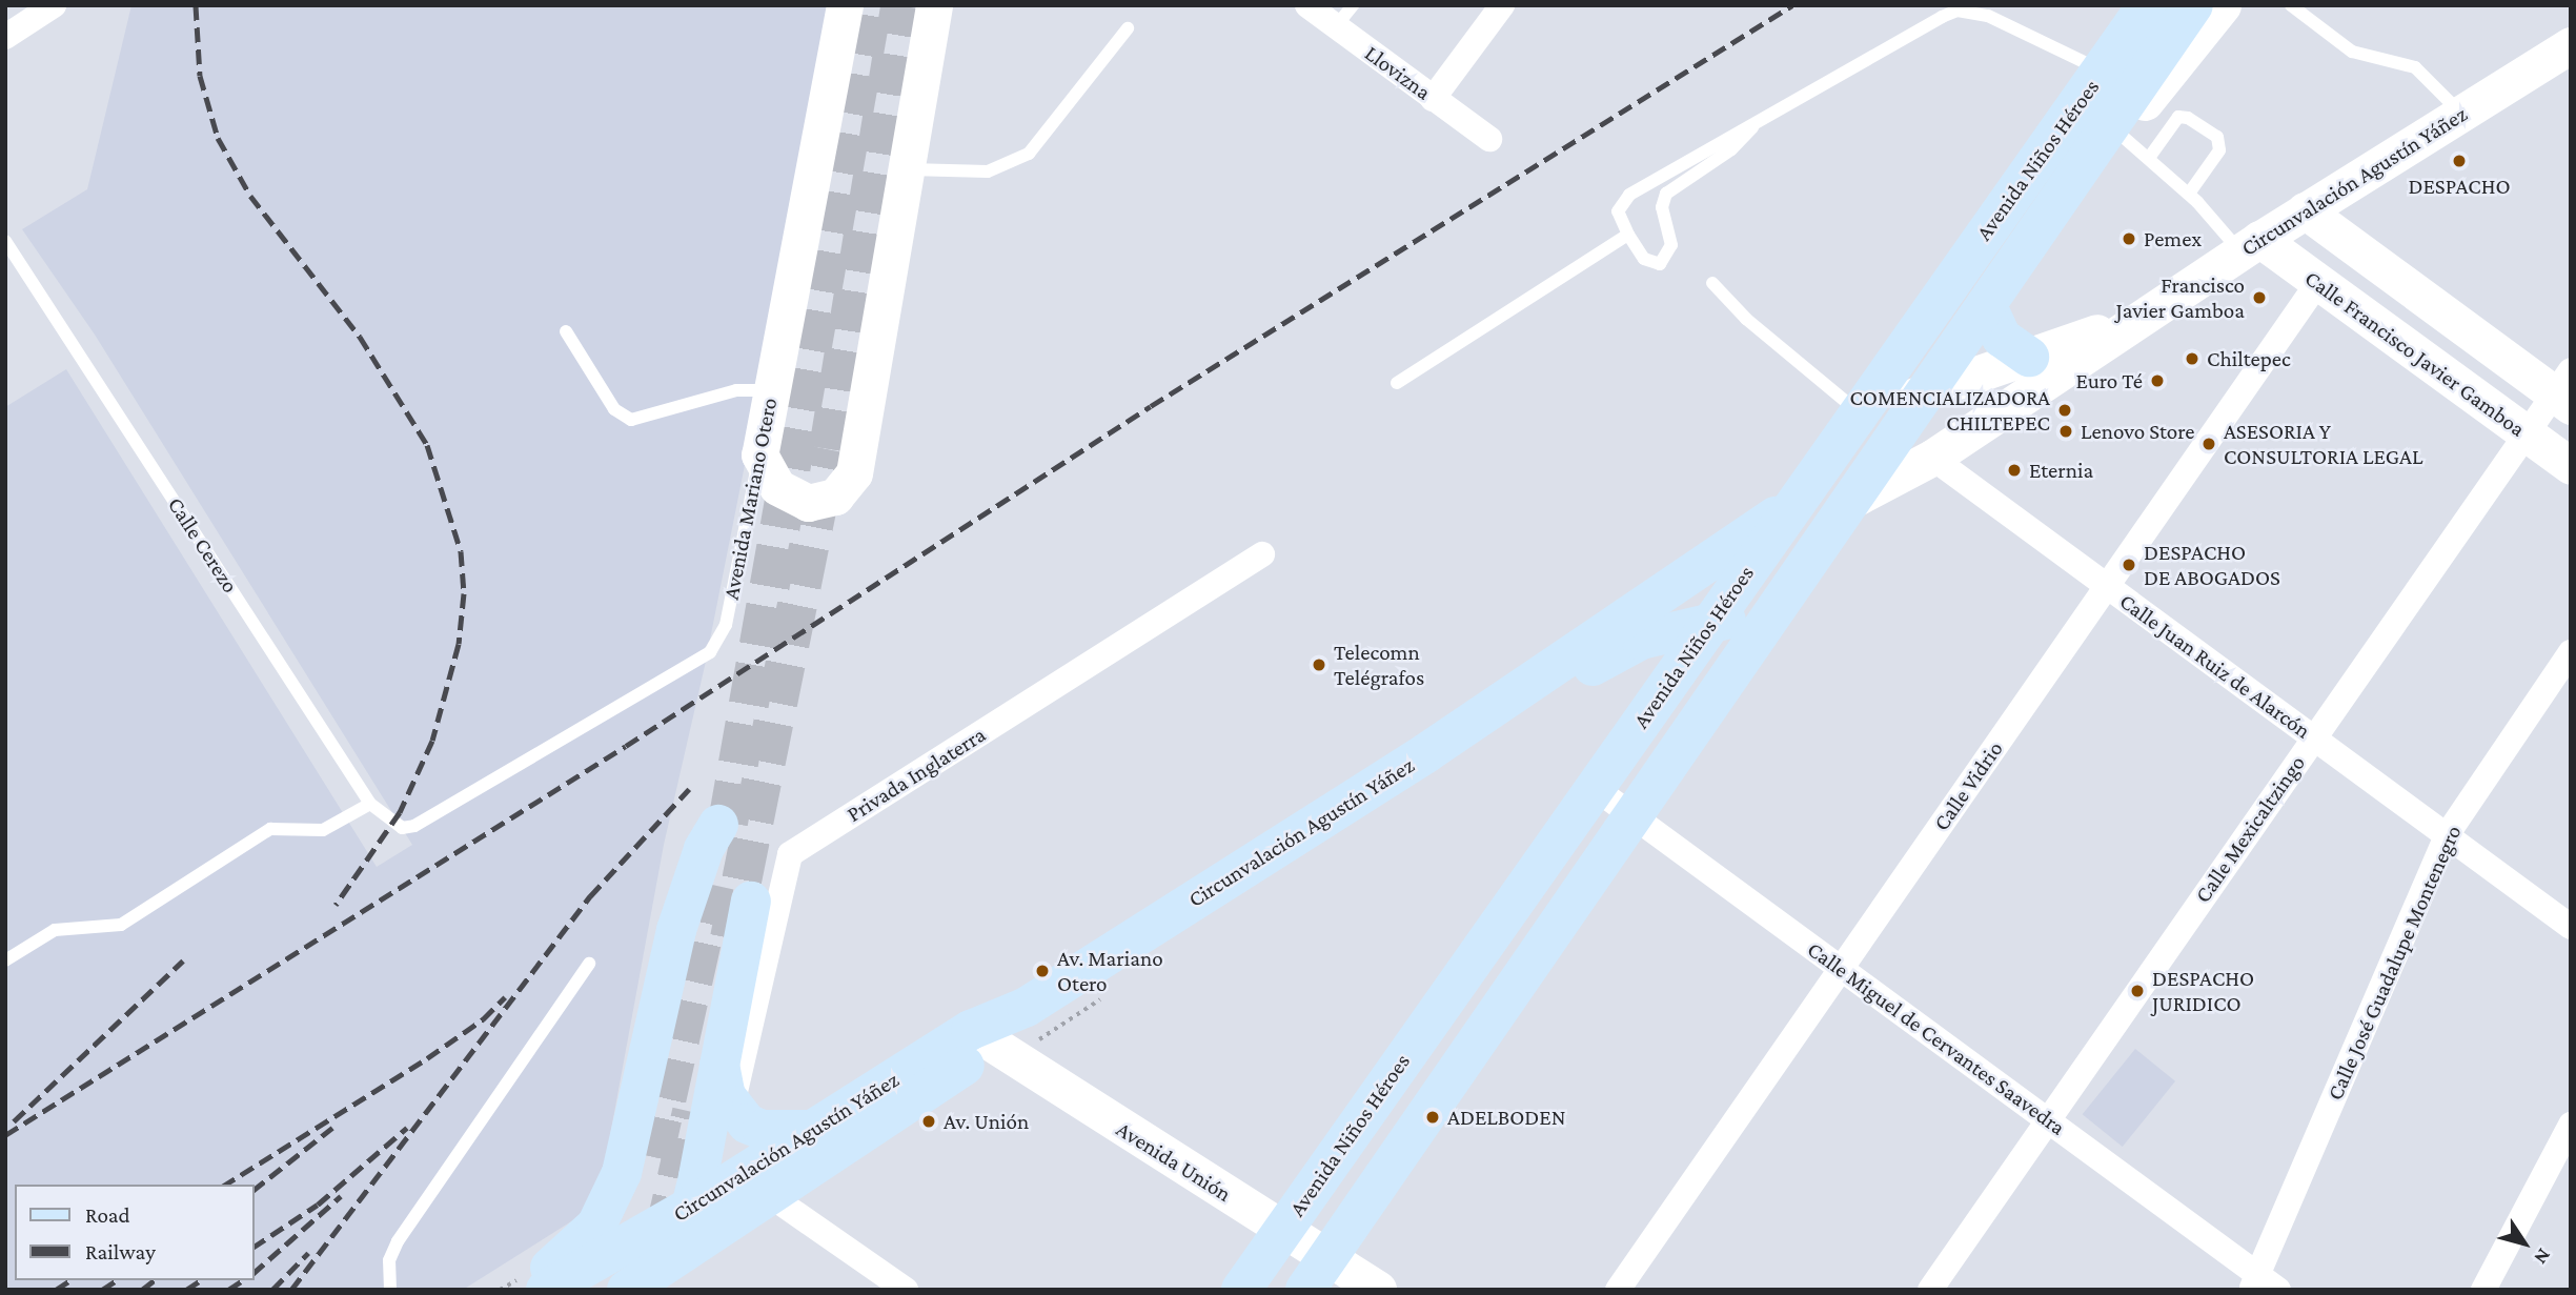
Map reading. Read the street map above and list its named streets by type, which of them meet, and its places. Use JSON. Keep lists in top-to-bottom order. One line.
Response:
{"streets":{"main road":["Avenida Niños Héroes","Circunvalación Agustín Yáñez","Calle Francisco Javier Gamboa","Avenida Mariano Otero","Avenida Unión"],"street":["Llovizna","Calle Juan Ruiz de Alarcón","Privada Inglaterra","Calle Vidrio","Calle Mexicaltzingo","Calle José Guadalupe Montenegro","Calle Miguel de Cervantes Saavedra"],"lane":["Calle Cerezo"]},"crossings":[["Avenida Niños Héroes","Circunvalación Agustín Yáñez"],["Avenida Niños Héroes","Calle Miguel de Cervantes Saavedra"],["Avenida Niños Héroes","Avenida Unión"],["Circunvalación Agustín Yáñez","Calle Francisco Javier Gamboa"],["Circunvalación Agustín Yáñez","Calle Juan Ruiz de Alarcón"],["Circunvalación Agustín Yáñez","Avenida Unión"],["Calle Francisco Javier Gamboa","Calle Vidrio"],["Calle Francisco Javier Gamboa","Calle Mexicaltzingo"],["Avenida Mariano Otero","Calle Cerezo"],["Calle Juan Ruiz de Alarcón","Calle Vidrio"],["Calle Juan Ruiz de Alarcón","Calle Mexicaltzingo"],["Calle Juan Ruiz de Alarcón","Calle José Guadalupe Montenegro"],["Calle Vidrio","Calle Miguel de Cervantes Saavedra"],["Calle Mexicaltzingo","Calle Miguel de Cervantes Saavedra"],["Calle José Guadalupe Montenegro","Calle Miguel de Cervantes Saavedra"]],"places":["DESPACHO","Pemex","Francisco Javier Gamboa","Chiltepec","Euro Té","COMENCIALIZADORA CHILTEPEC","Lenovo Store","ASESORIA Y CONSULTORIA LEGAL","Eternia","DESPACHO DE ABOGADOS","Telecomn Telégrafos","Av. Mariano Otero","DESPACHO JURIDICO","ADELBODEN","Av. Unión"],"legend":["Road","Railway"],"north":"bottom right"}
